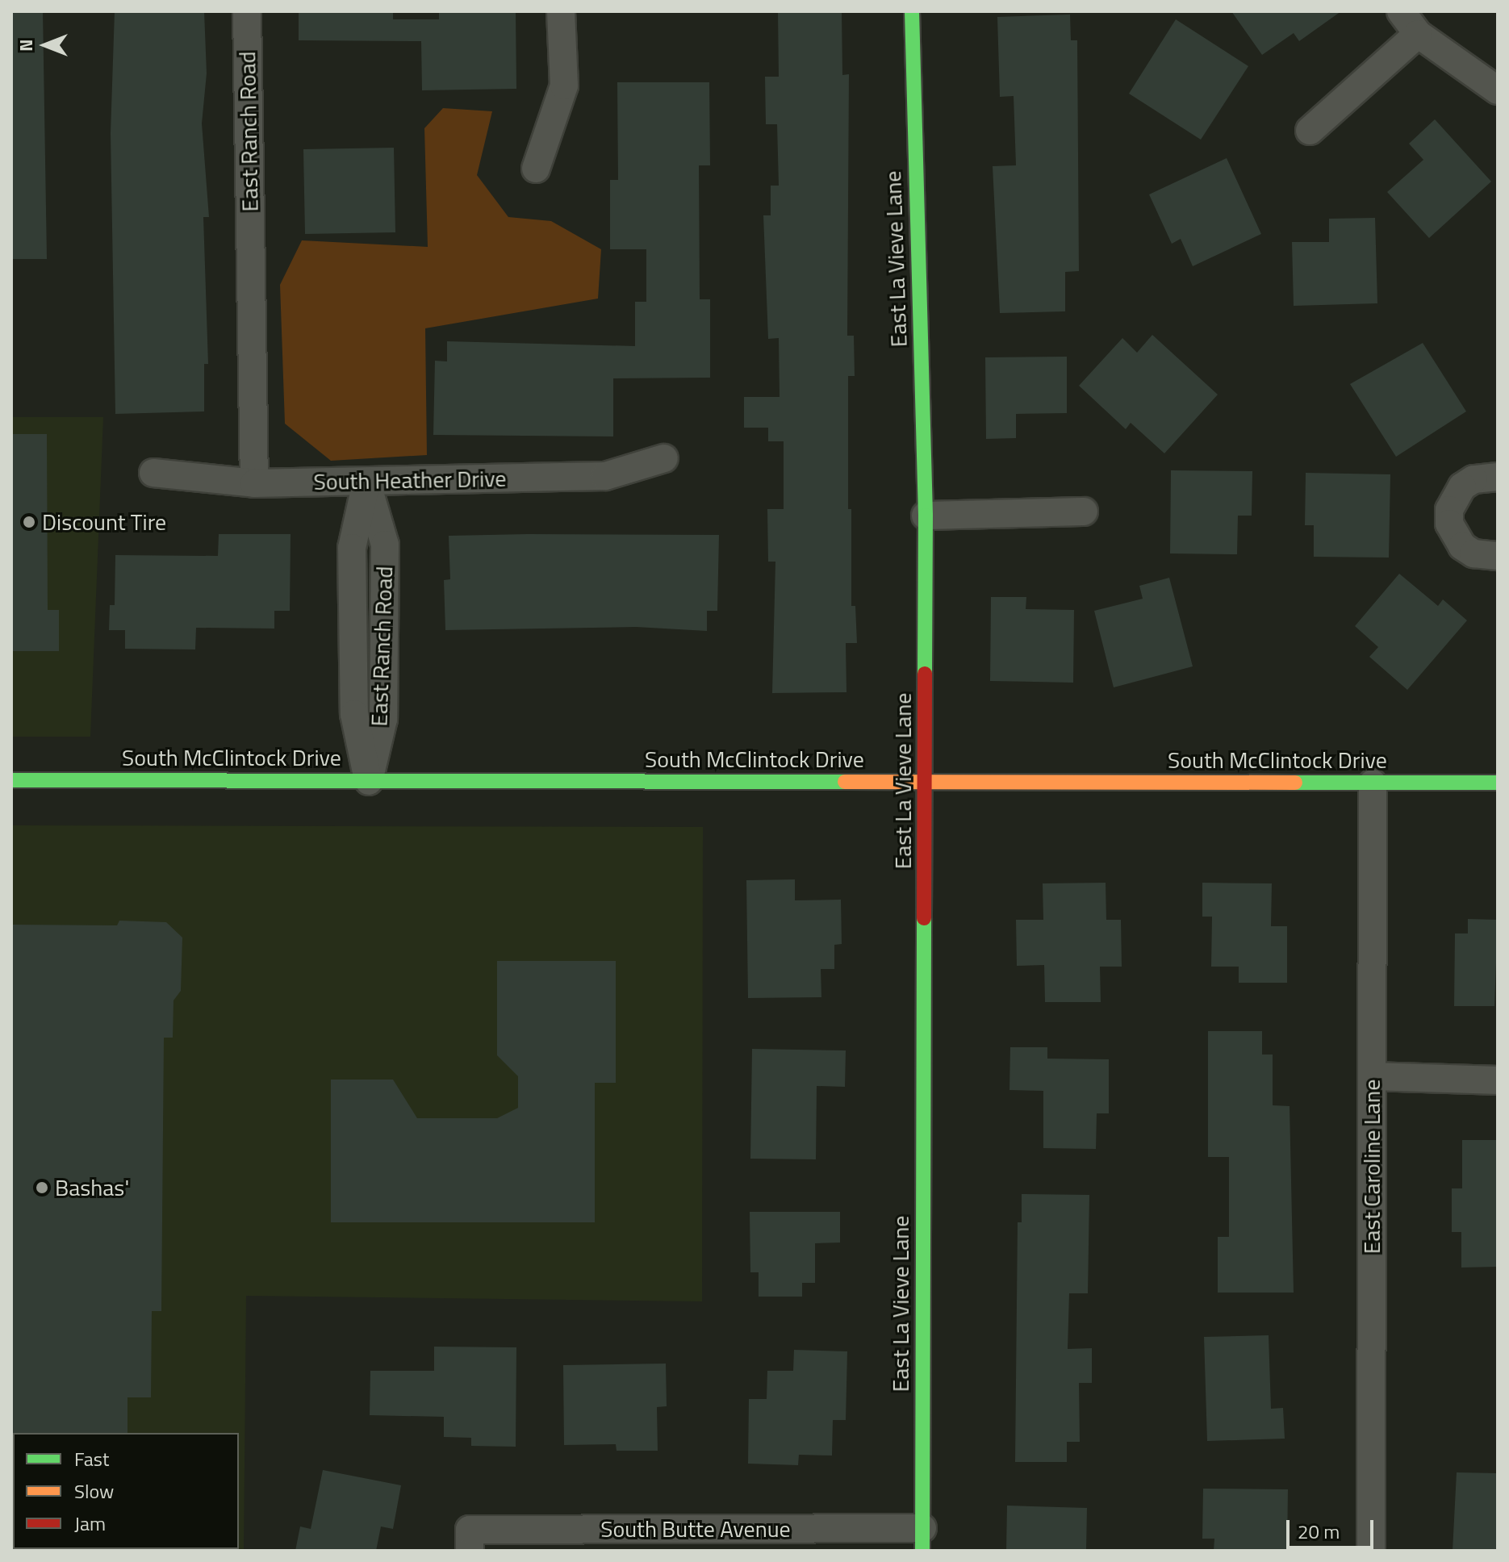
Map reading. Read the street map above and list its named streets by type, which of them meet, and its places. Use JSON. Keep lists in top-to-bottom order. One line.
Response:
{"streets":{"street":["East Ranch Road","East La Vieve Lane","South Heather Drive","South McClintock Drive","East Caroline Lane","South Butte Avenue"]},"crossings":[["East Ranch Road","South Heather Drive"],["East Ranch Road","South McClintock Drive"],["East La Vieve Lane","South McClintock Drive"],["East La Vieve Lane","South Butte Avenue"],["South McClintock Drive","East Caroline Lane"]],"places":["Discount Tire","Bashas'"],"legend":["Fast","Slow","Jam"],"scale_bar":"20 m","north":"left"}
